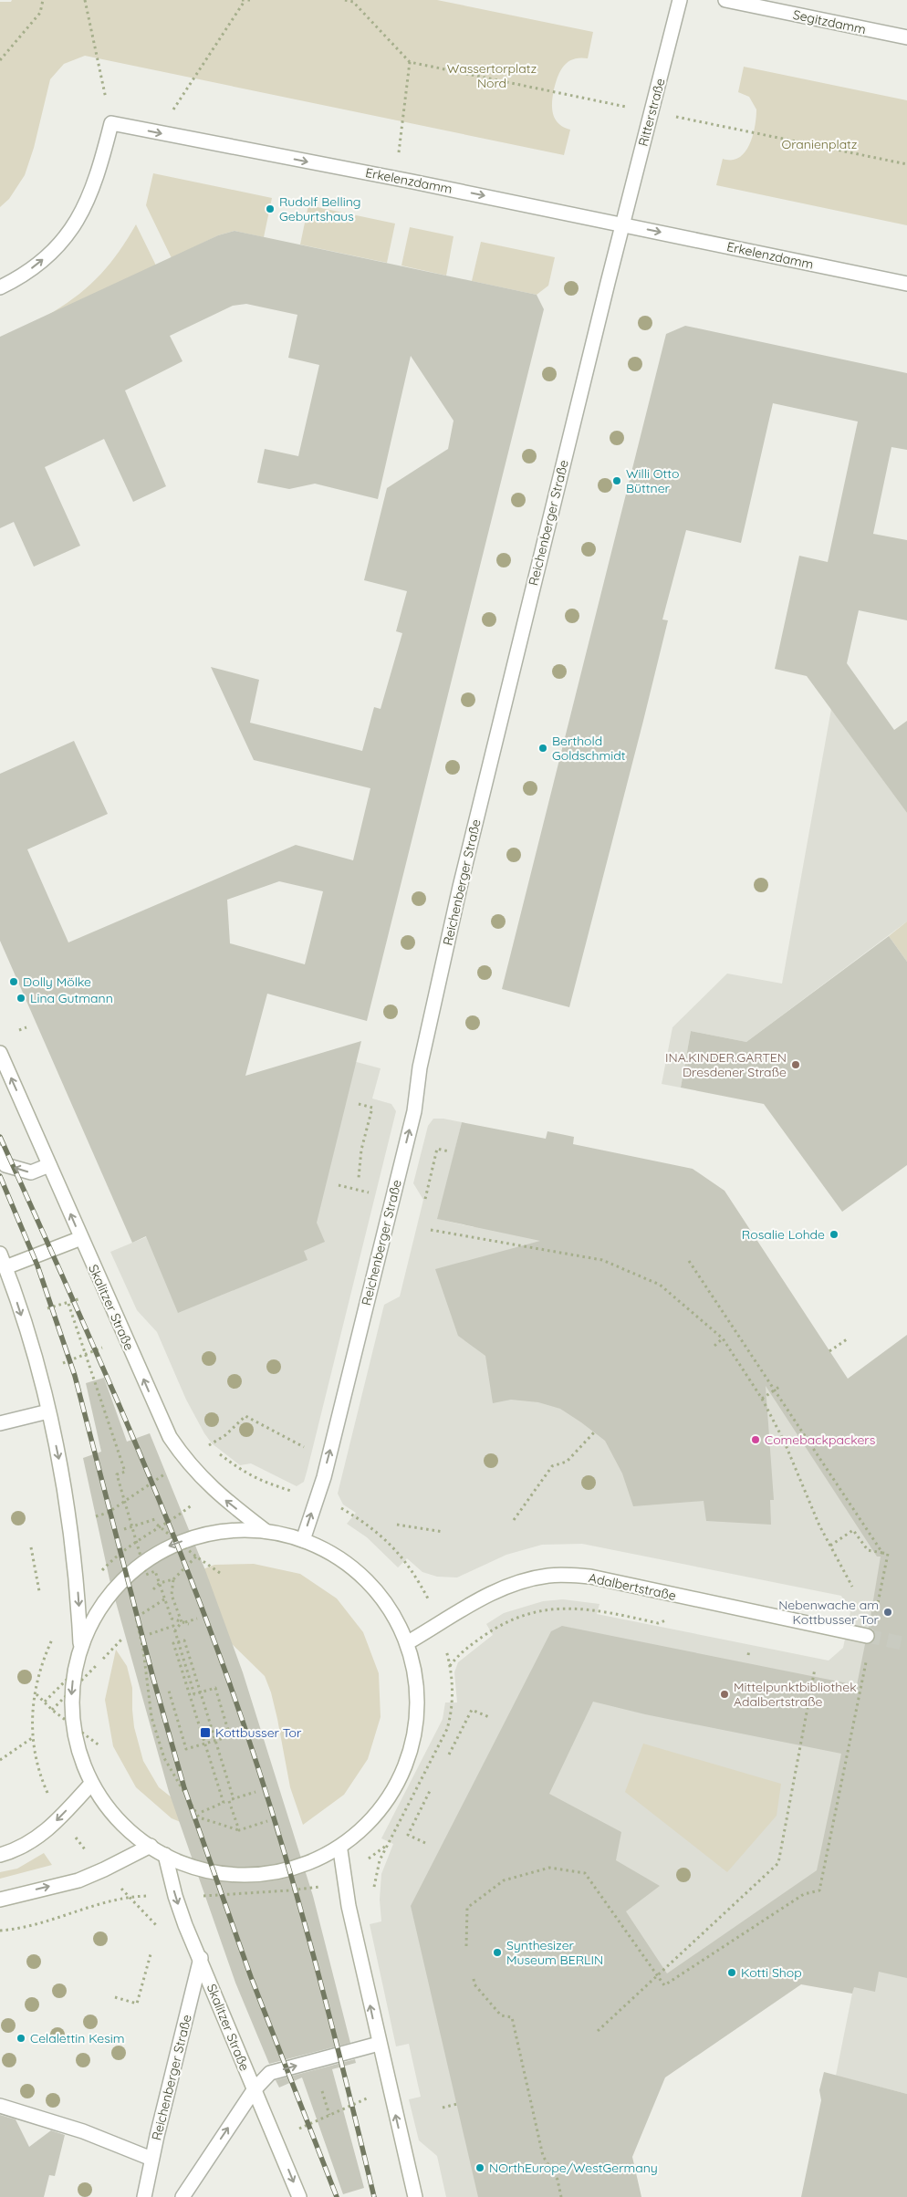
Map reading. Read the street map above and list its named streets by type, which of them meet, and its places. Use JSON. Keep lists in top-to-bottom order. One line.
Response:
{"streets":{"street":["Segitzdamm","Ritterstraße","Erkelenzdamm","Reichenberger Straße","Skalitzer Straße","Adalbertstraße"]},"crossings":[["Ritterstraße","Erkelenzdamm"],["Ritterstraße","Reichenberger Straße"],["Erkelenzdamm","Reichenberger Straße"],["Reichenberger Straße","Skalitzer Straße"]],"one_way":["Erkelenzdamm","Reichenberger Straße"],"parks":["Wassertorplatz Nord","Oranienplatz"],"places":{"other":["Rudolf Belling Geburtshaus","Willi Otto Büttner","Berthold Goldschmidt","Dolly Mölke","Lina Gutmann","INA.KINDER.GARTEN Dresdener Straße","Rosalie Lohde","Comebackpackers","Nebenwache am Kottbusser Tor","Mittelpunktbibliothek Adalbertstraße","Synthesizer Museum BERLIN","Kotti Shop","Celalettin Kesim","NOrthEurope/WestGermany"],"transit":["Kottbusser Tor"]}}
